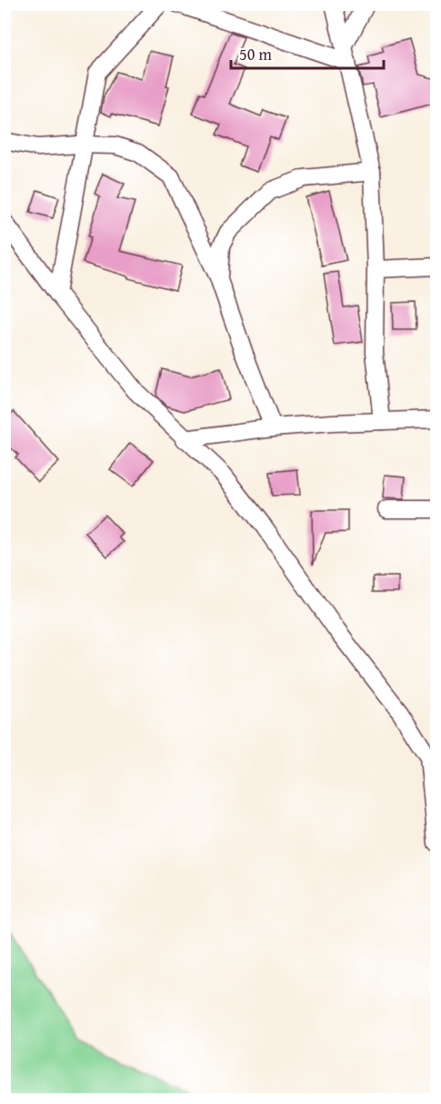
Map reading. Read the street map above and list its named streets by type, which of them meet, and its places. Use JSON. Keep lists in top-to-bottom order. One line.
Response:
{"scale_bar":"50 m"}
